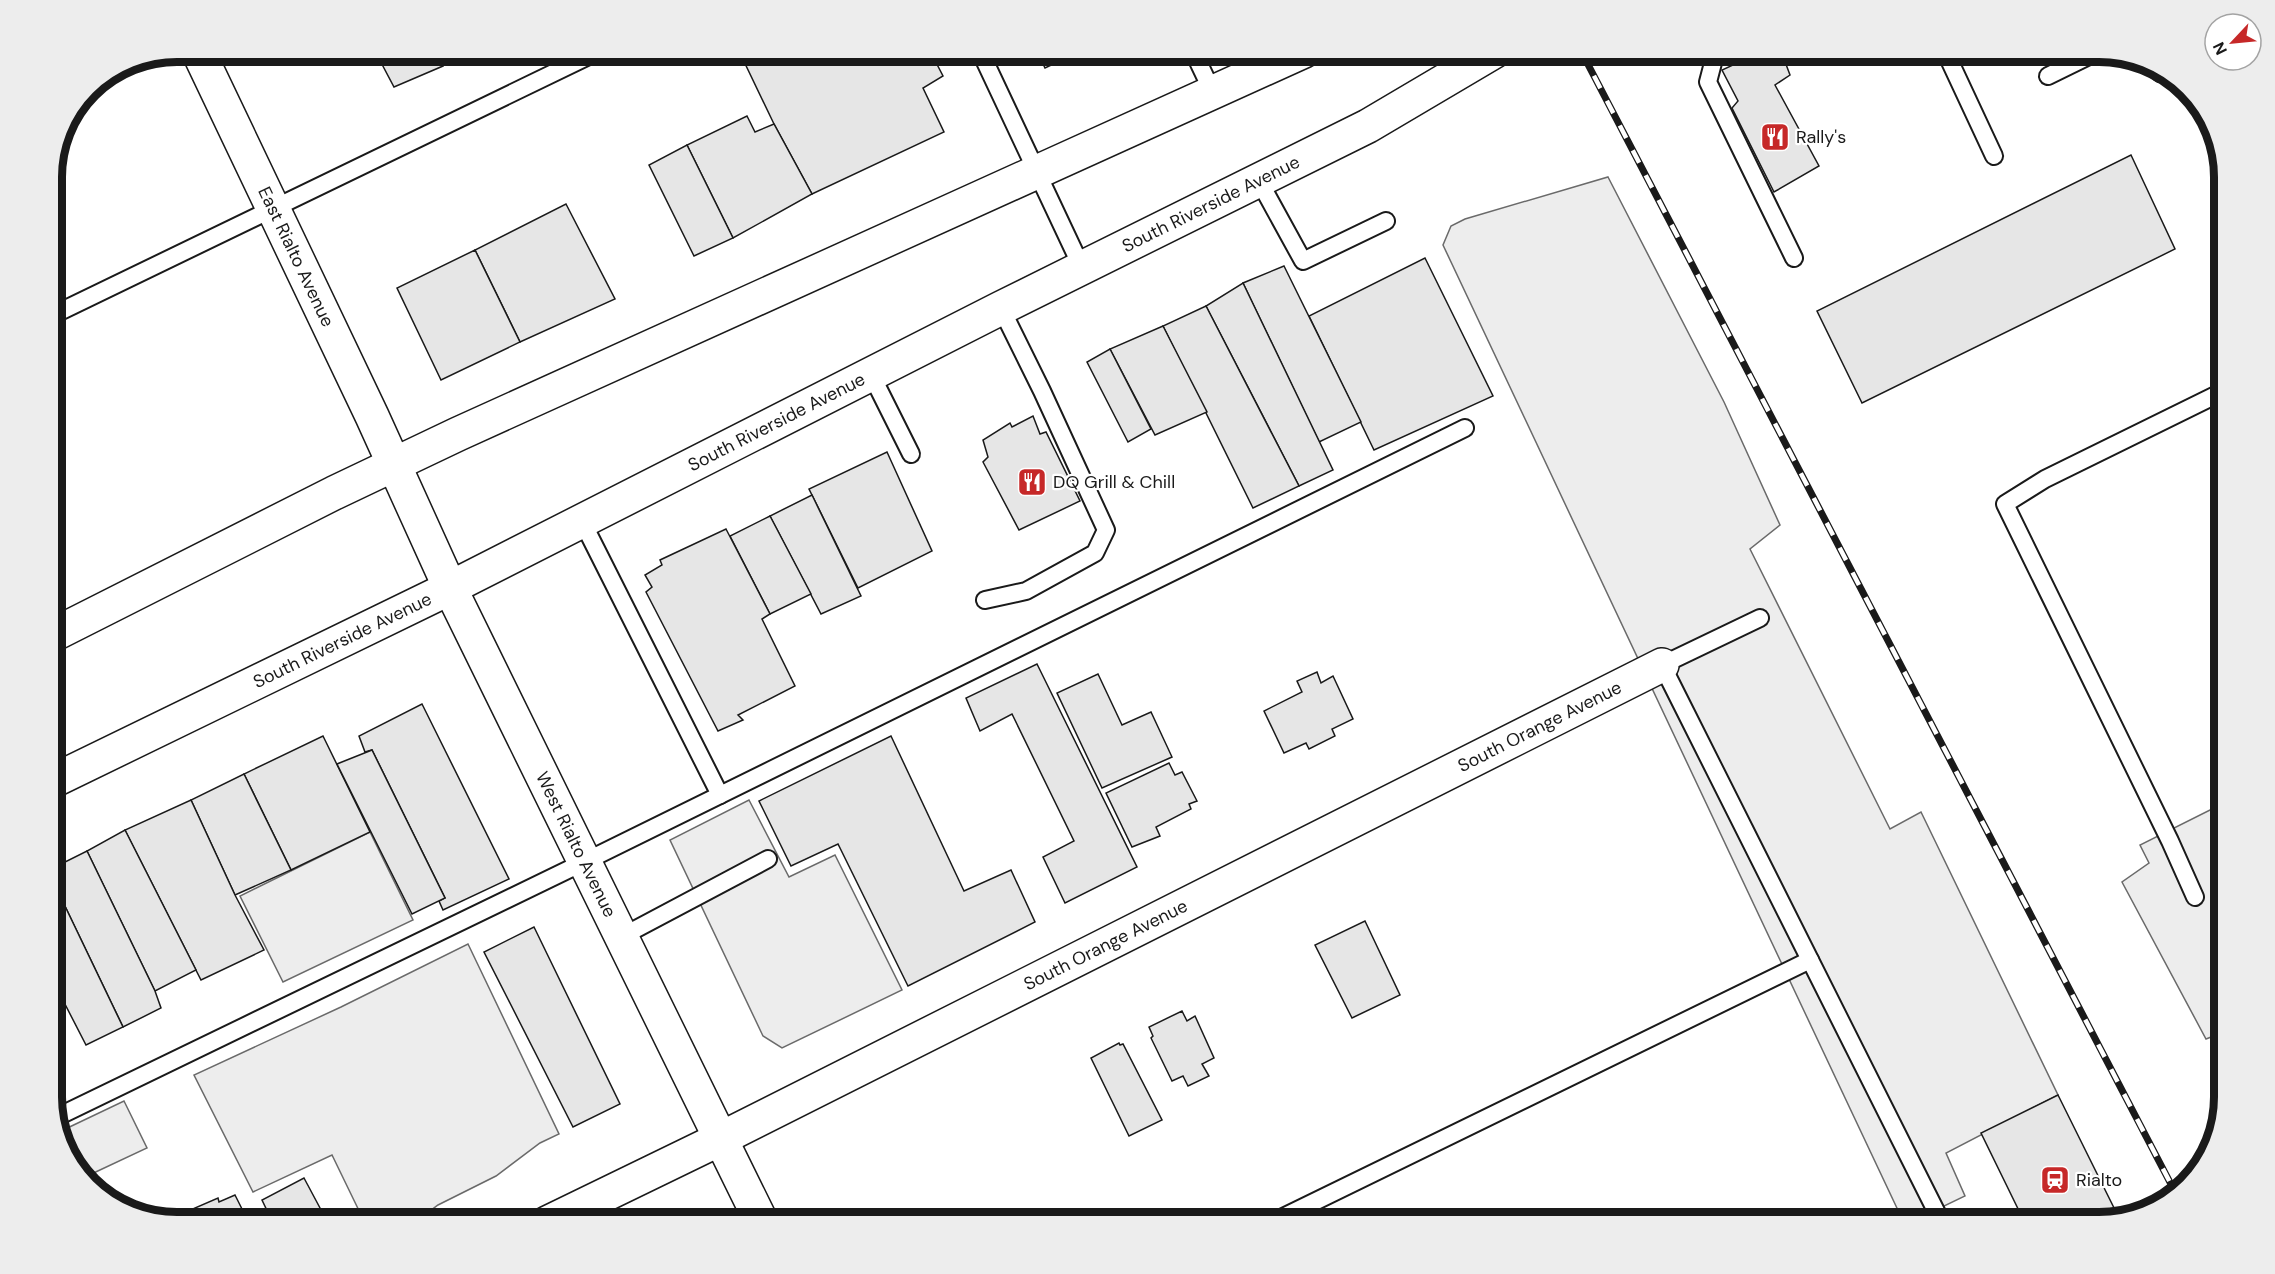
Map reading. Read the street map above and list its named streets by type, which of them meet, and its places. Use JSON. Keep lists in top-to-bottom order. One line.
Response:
{"streets":{"main road":["South Riverside Avenue","East Rialto Avenue","South Orange Avenue","West Rialto Avenue"]},"crossings":[["South Riverside Avenue","West Rialto Avenue"],["East Rialto Avenue","West Rialto Avenue"],["South Orange Avenue","West Rialto Avenue"]],"places":{"restaurant":["Rally's","DQ Grill & Chill"],"station":["Rialto"]},"north":"bottom left"}
